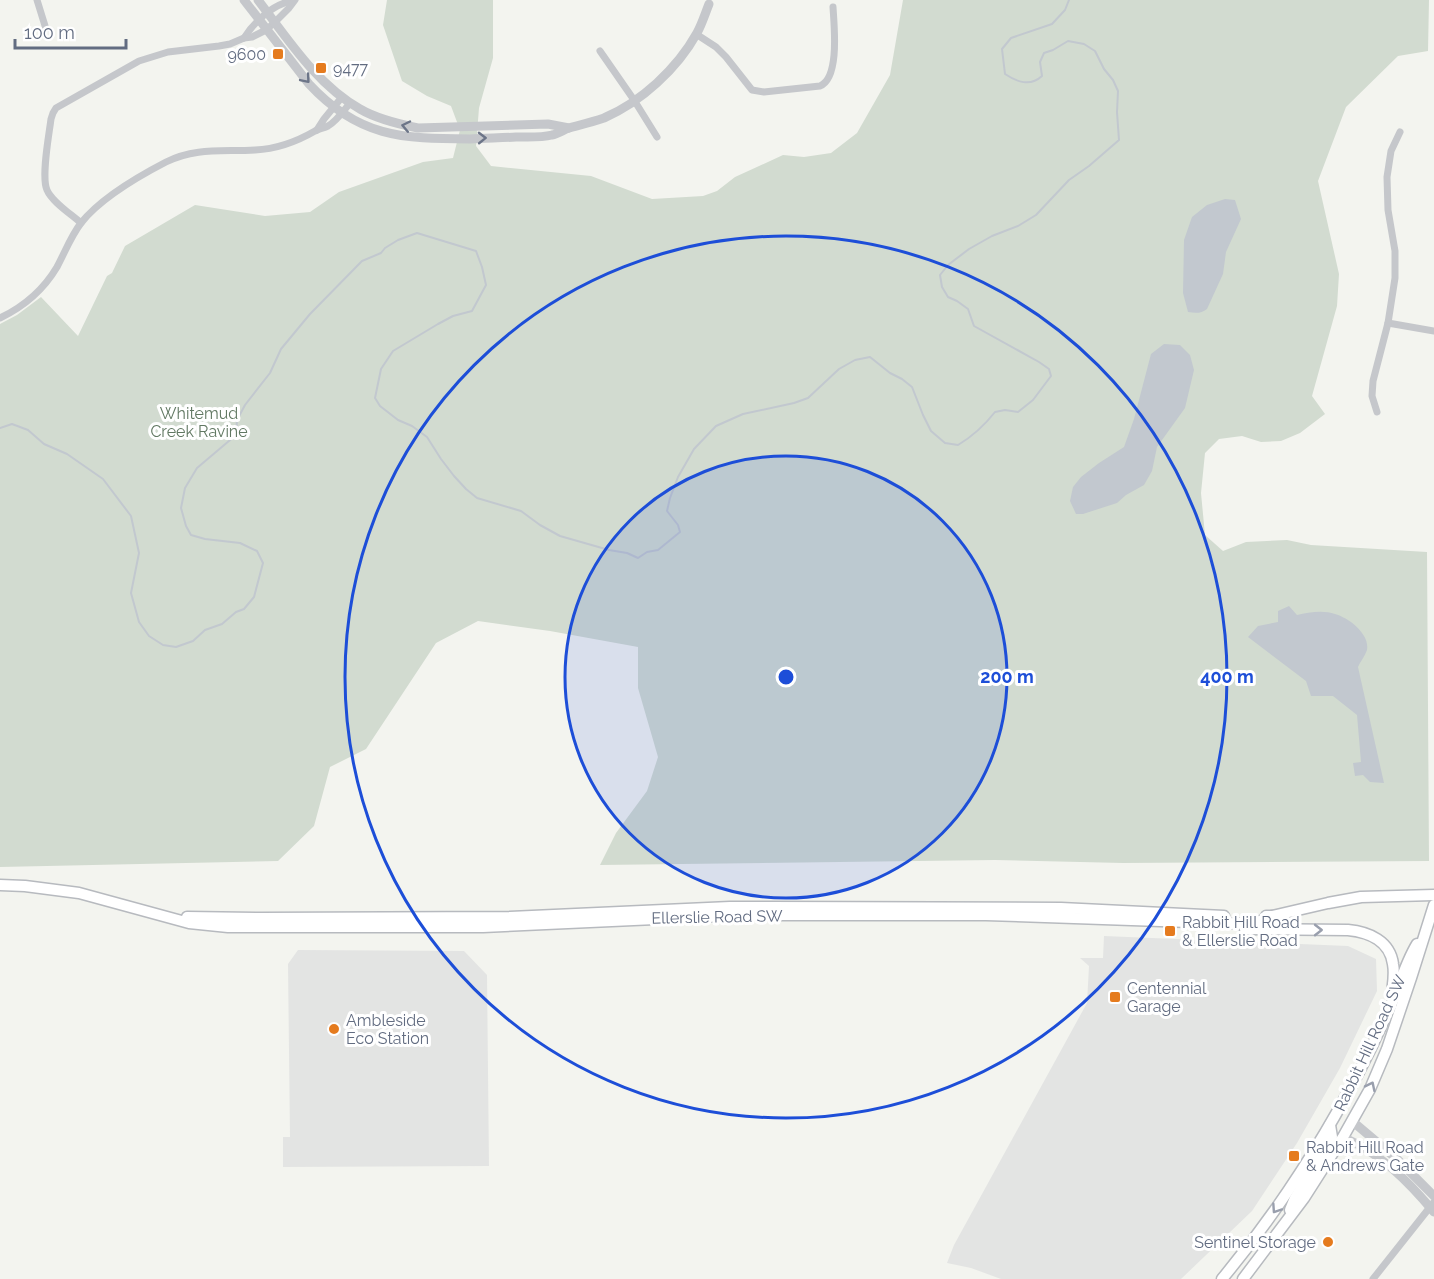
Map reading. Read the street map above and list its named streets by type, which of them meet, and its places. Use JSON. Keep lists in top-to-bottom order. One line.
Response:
{"streets":{"main road":["Ellerslie Road SW","Rabbit Hill Road SW"]},"parks":["Whitemud Creek Ravine"],"places":{"transit":["9600","9477","Rabbit Hill Road & Ellerslie Road","Centennial Garage","Rabbit Hill Road & Andrews Gate"],"other":["Ambleside Eco Station","Sentinel Storage"]},"scale_bar":"100 m","rings":["200 m","400 m"]}
